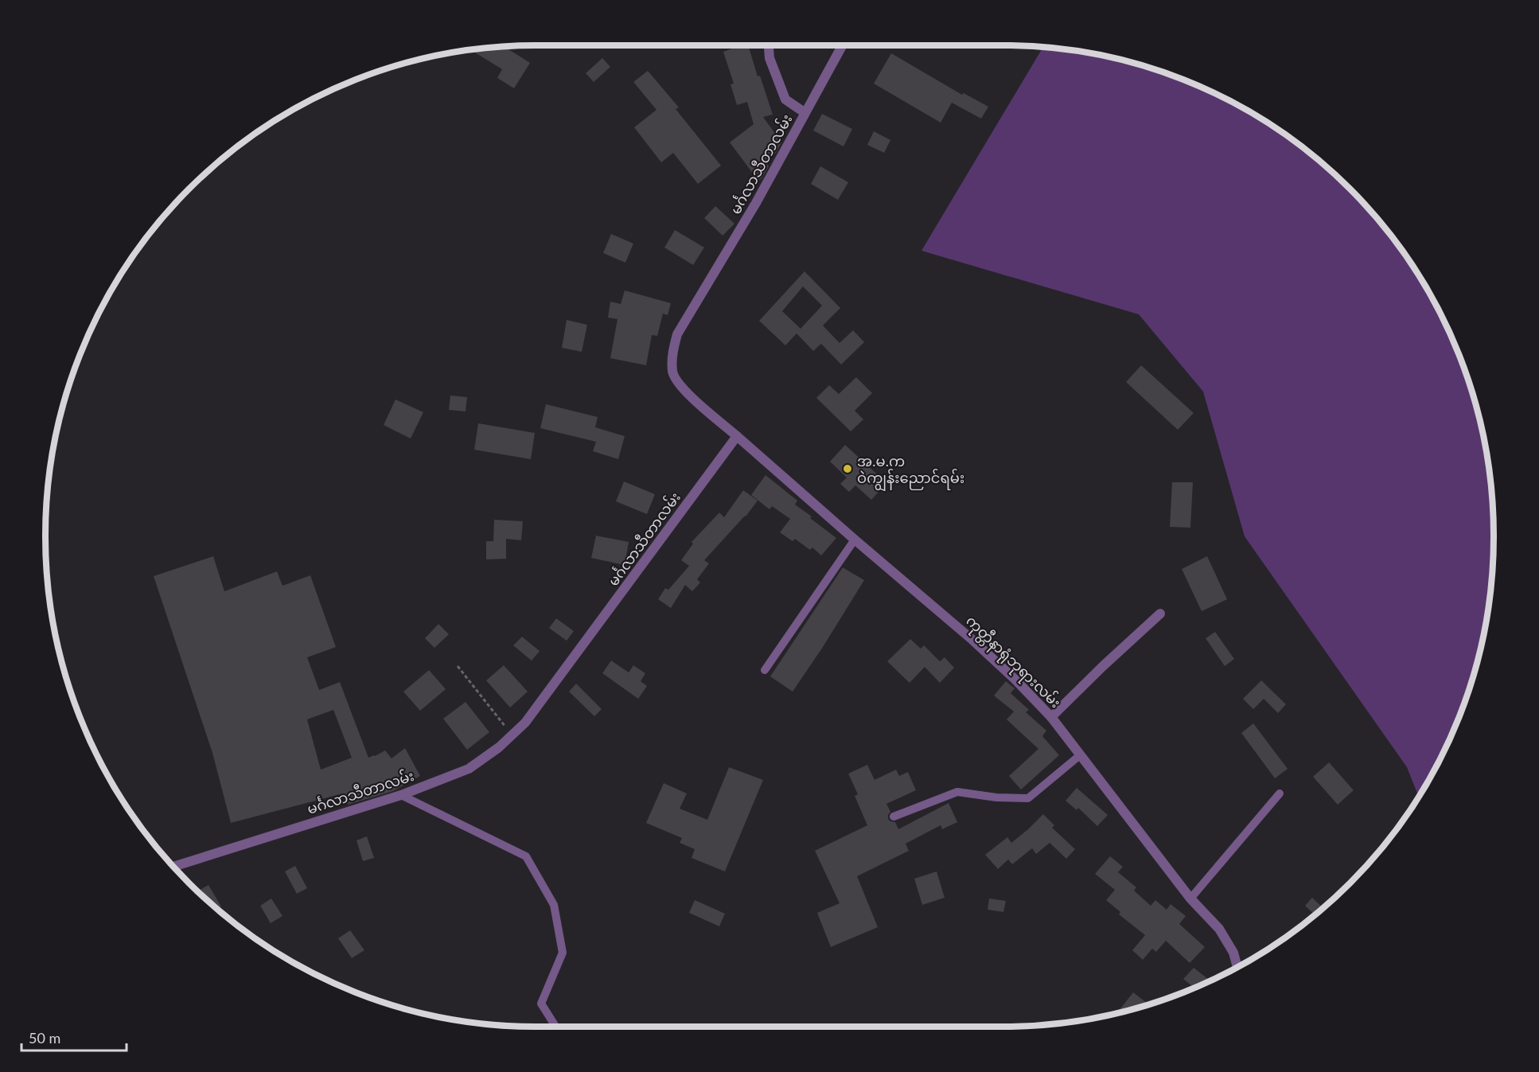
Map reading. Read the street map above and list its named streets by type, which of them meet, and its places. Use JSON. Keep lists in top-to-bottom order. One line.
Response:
{"streets":{"street":["မင်္ဂလာသီတာလမ်း","ကုတ္တီနာရုံဘုရားလမ်း"]},"crossings":[["မင်္ဂလာသီတာလမ်း","ကုတ္တီနာရုံဘုရားလမ်း"]],"places":["အ.မ.က ဝဲကျွန်းညောင်ရမ်း"],"scale_bar":"50 m"}
